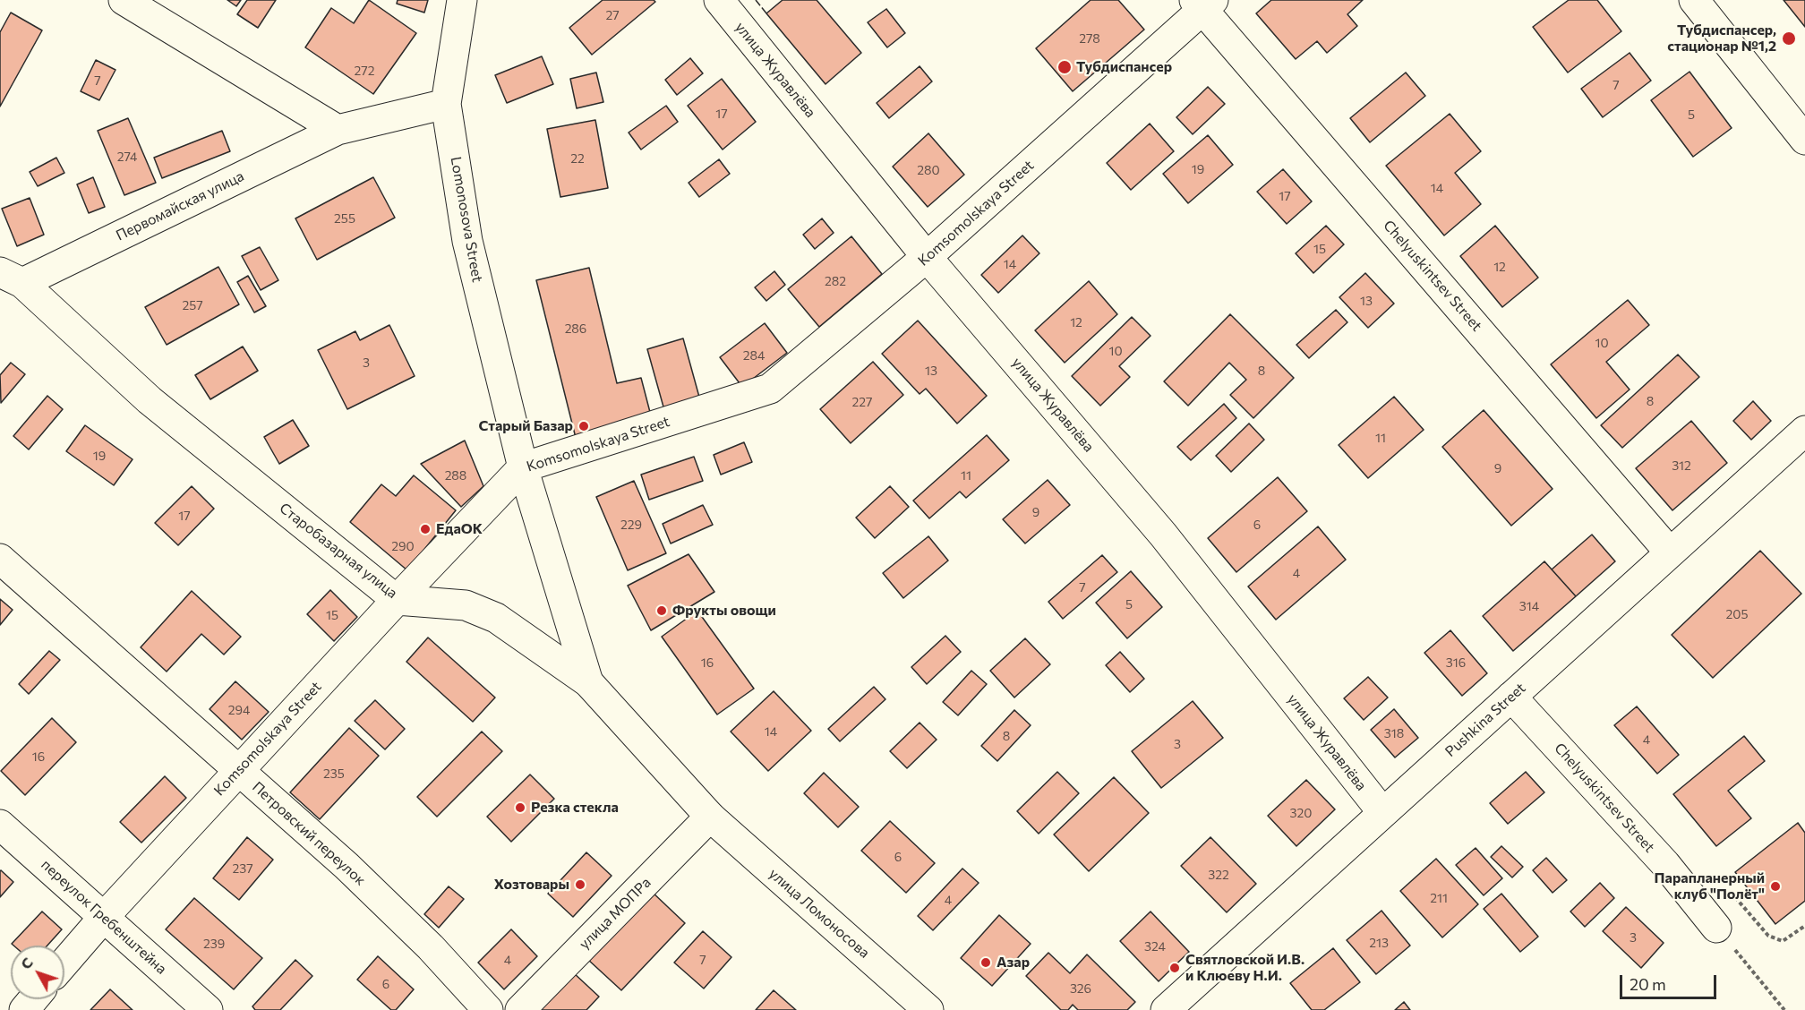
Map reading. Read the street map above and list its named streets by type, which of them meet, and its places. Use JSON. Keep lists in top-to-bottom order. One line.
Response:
{"streets":{"street":["улица Журавлёва","Первомайская улица","Komsomolskaya Street","Lomonosova Street","Chelyuskintsev Street","Старобазарная улица","Pushkina Street","Петровский переулок","улица МОПРа","улица Ломоносова","переулок Гребенштейна"]},"crossings":[["улица Журавлёва","Komsomolskaya Street"],["улица Журавлёва","Pushkina Street"],["Первомайская улица","Старобазарная улица"],["Komsomolskaya Street","Lomonosova Street"],["Komsomolskaya Street","Chelyuskintsev Street"],["Komsomolskaya Street","Старобазарная улица"],["Komsomolskaya Street","Петровский переулок"],["Komsomolskaya Street","переулок Гребенштейна"],["Lomonosova Street","Старобазарная улица"],["Chelyuskintsev Street","Pushkina Street"],["Старобазарная улица","улица МОПРа"],["Старобазарная улица","улица Ломоносова"],["улица МОПРа","улица Ломоносова"]],"places":["Тубдиспансер, стационар №1,2","Тубдиспансер","Старый Базар","ЕдаОК","Фрукты овощи","Резка стекла","Хозтовары","Парапланерный клуб \"Полёт\"","Азар","Святловской И.В. и Клюеву Н.И."],"house_numbers":["27","278","272","7","7","17","5","274","22","19","280","14","17","255","15","14","12","282","13","257","12","286","10","10","284","3","13","8","8","227","11","19","312","9","288","11","9","17","229","6","290","4","7","5","314","205","15","16","316","294","14","318","8","4","3","16","235","320","6","237","322","211","4","3","213","239","324","4","7","6","326"],"scale_bar":"20 m","north":"top left"}
